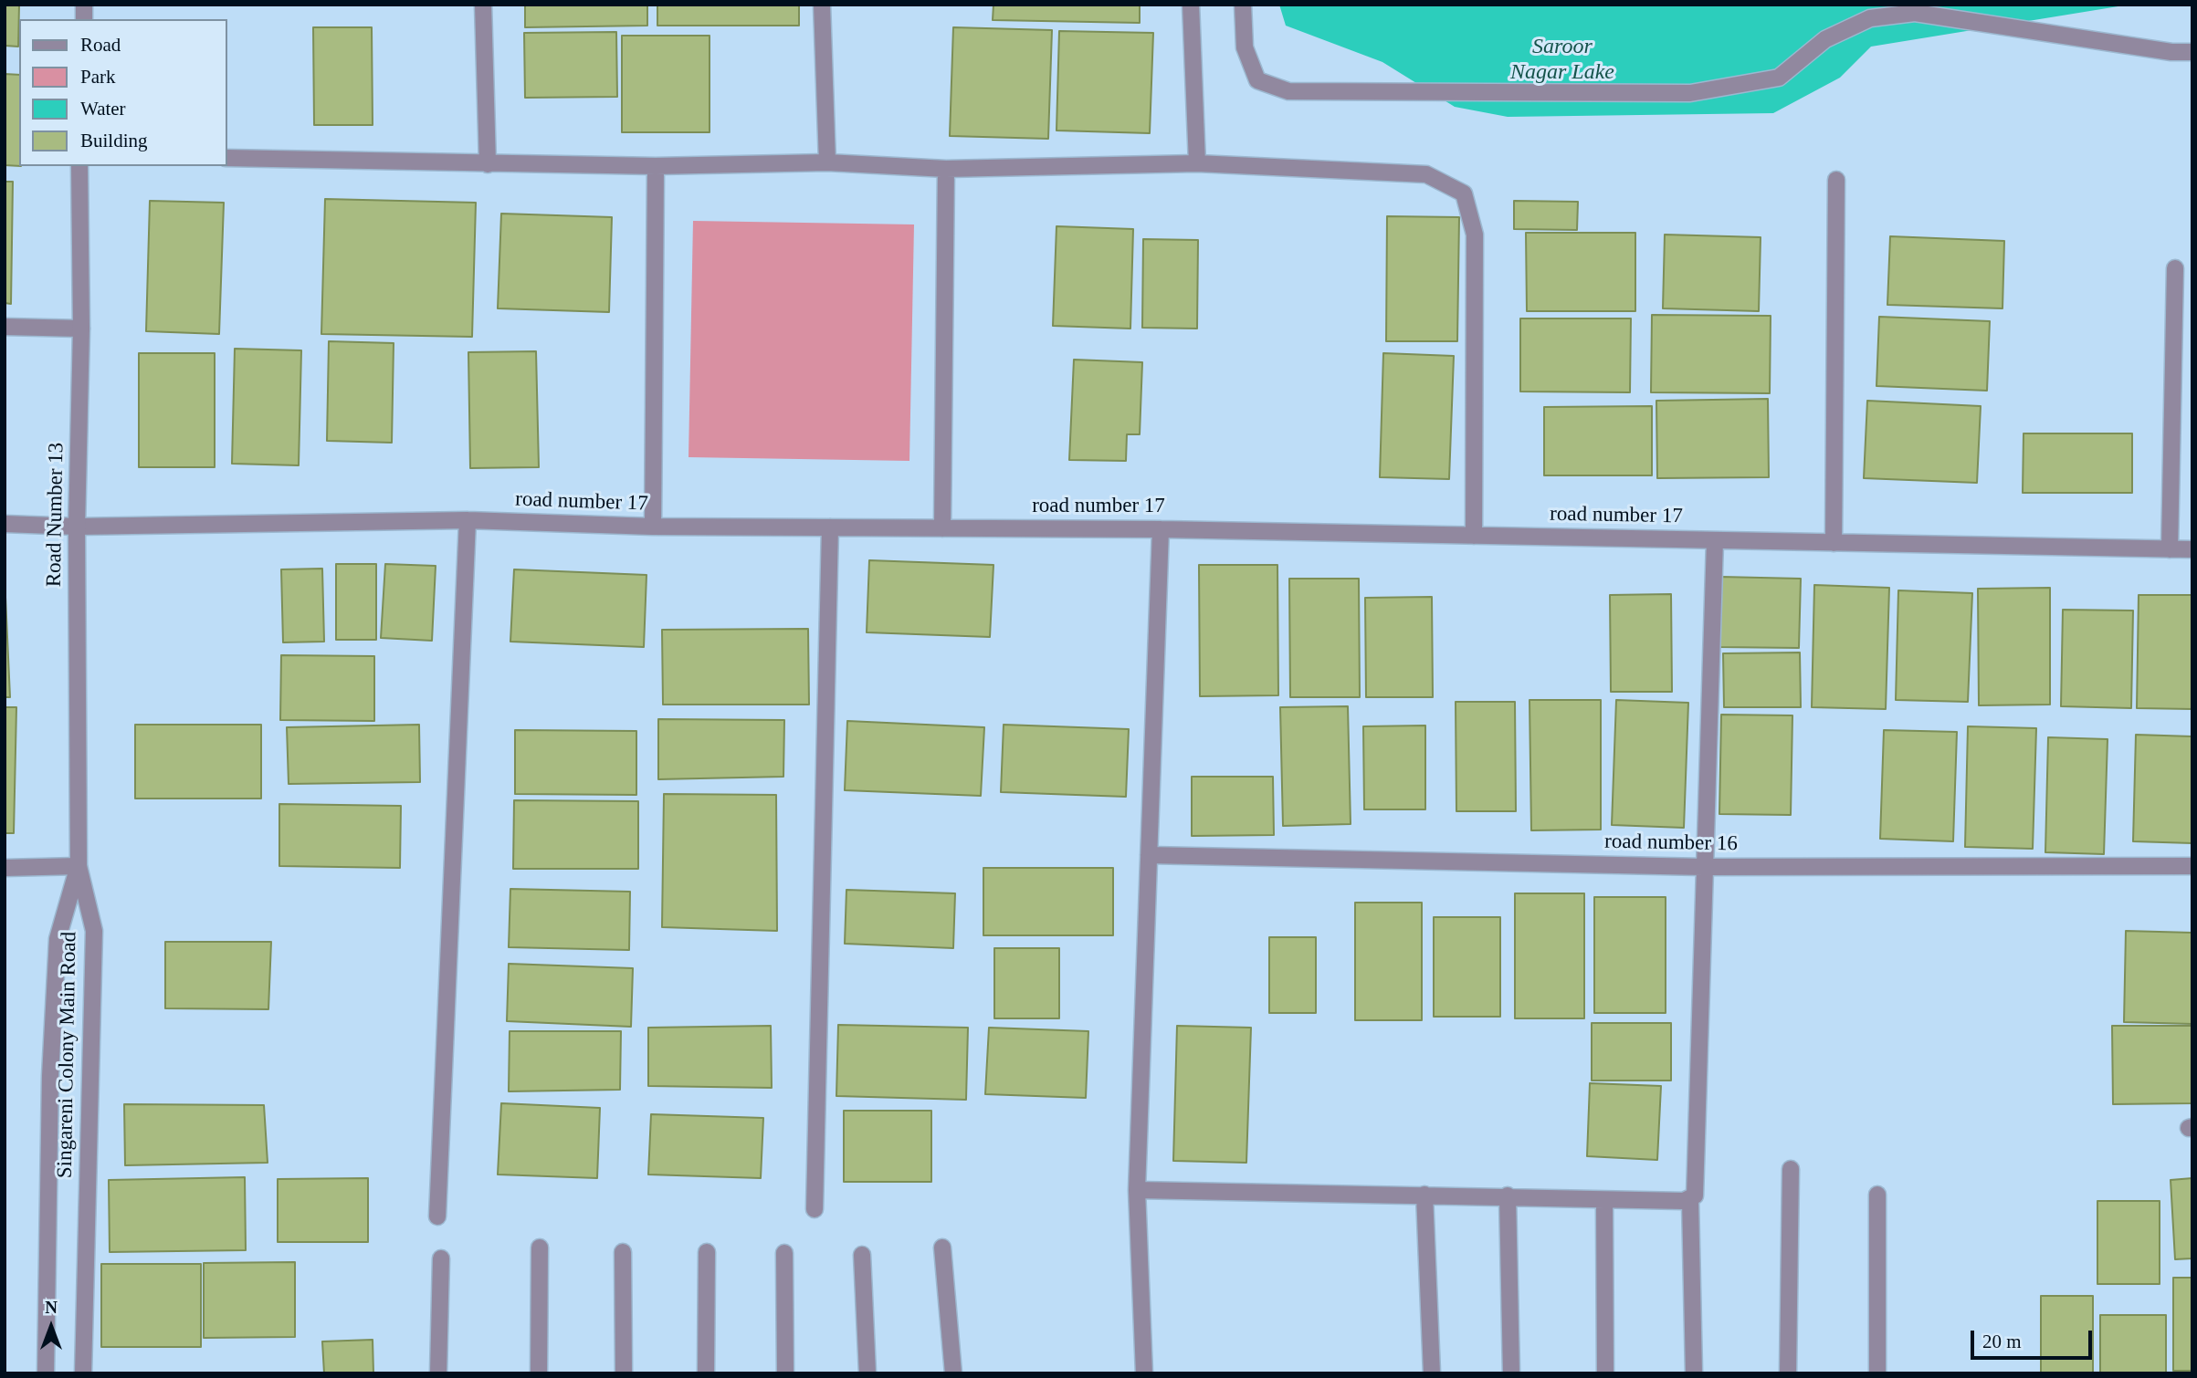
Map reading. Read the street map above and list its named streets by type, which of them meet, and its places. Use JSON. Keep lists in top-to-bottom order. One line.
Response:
{"streets":{"street":["road number 17","Road Number 13","road number 16","Singareni Colony Main Road"]},"crossings":[["road number 17","Road Number 13"],["Road Number 13","Singareni Colony Main Road"]],"water":["Saroor Nagar Lake"],"legend":["Road","Park","Water","Building"],"scale_bar":"20 m","north":"top"}
